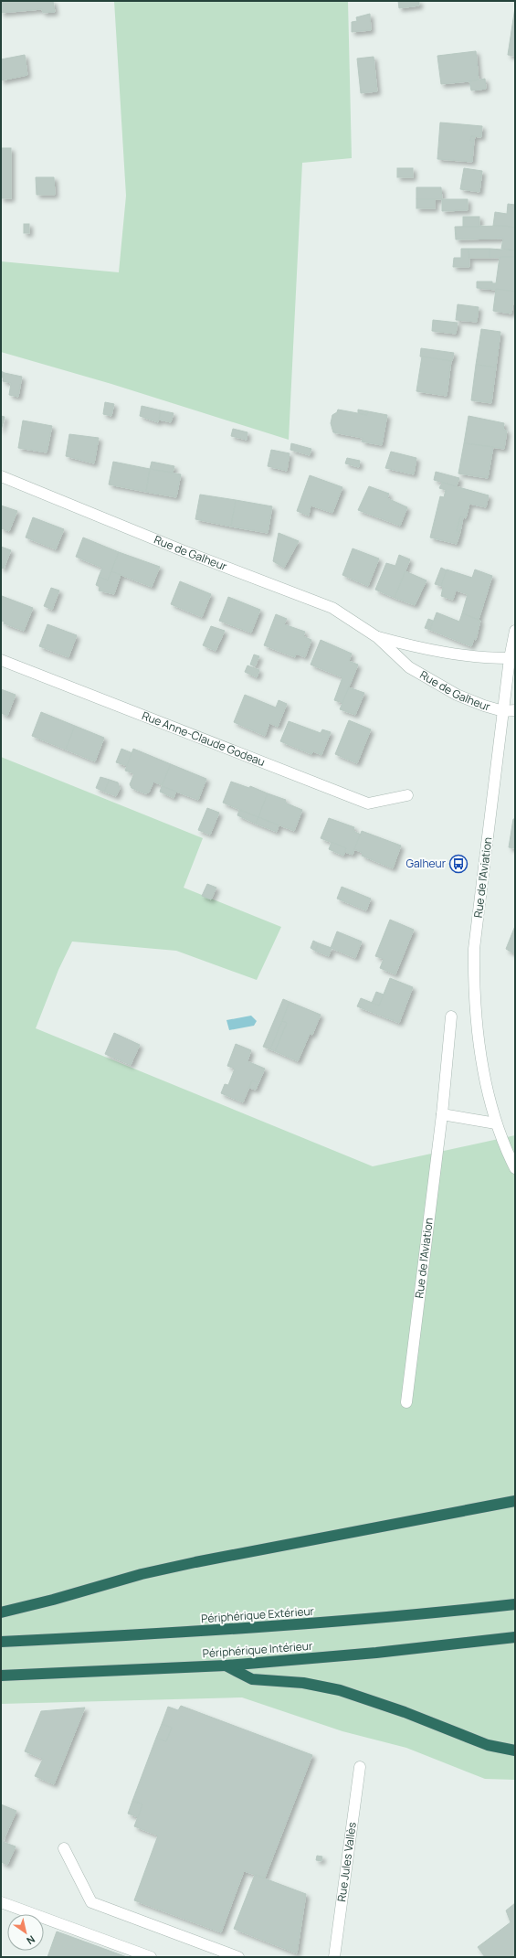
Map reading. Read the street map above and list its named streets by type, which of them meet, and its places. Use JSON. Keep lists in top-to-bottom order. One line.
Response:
{"streets":{"highway":["Périphérique Extérieur","Périphérique Intérieur"],"street":["Rue de Galheur","Rue Anne-Claude Godeau","Rue de l'Aviation","Rue Jules Vallès"]},"crossings":[["Rue de Galheur","Rue de l'Aviation"]],"places":{"bus stop":["Galheur"]},"north":"bottom right"}
